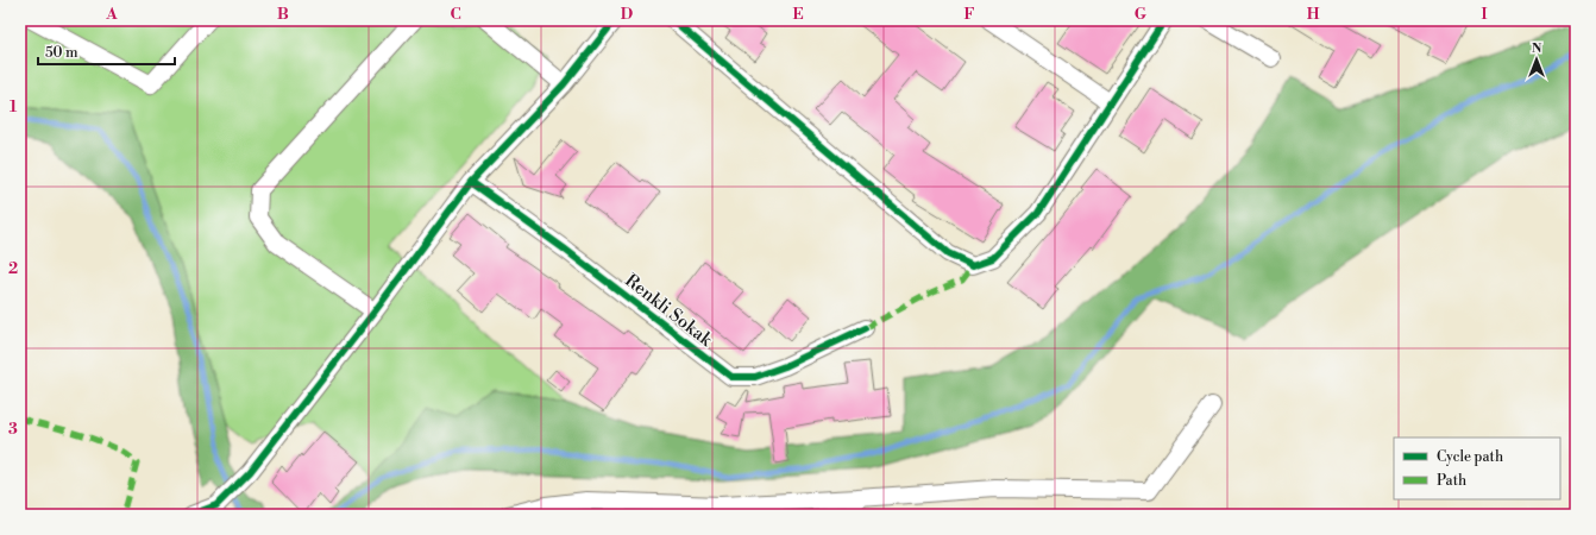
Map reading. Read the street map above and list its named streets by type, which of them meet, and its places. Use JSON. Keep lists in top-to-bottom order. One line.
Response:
{"streets":{"street":["Renkli Sokak"]},"legend":["Cycle path","Path"],"scale_bar":"50 m","north":"top","grid":{"columns":["A","B","C","D","E","F","G","H","I"],"rows":["1","2","3"]}}
